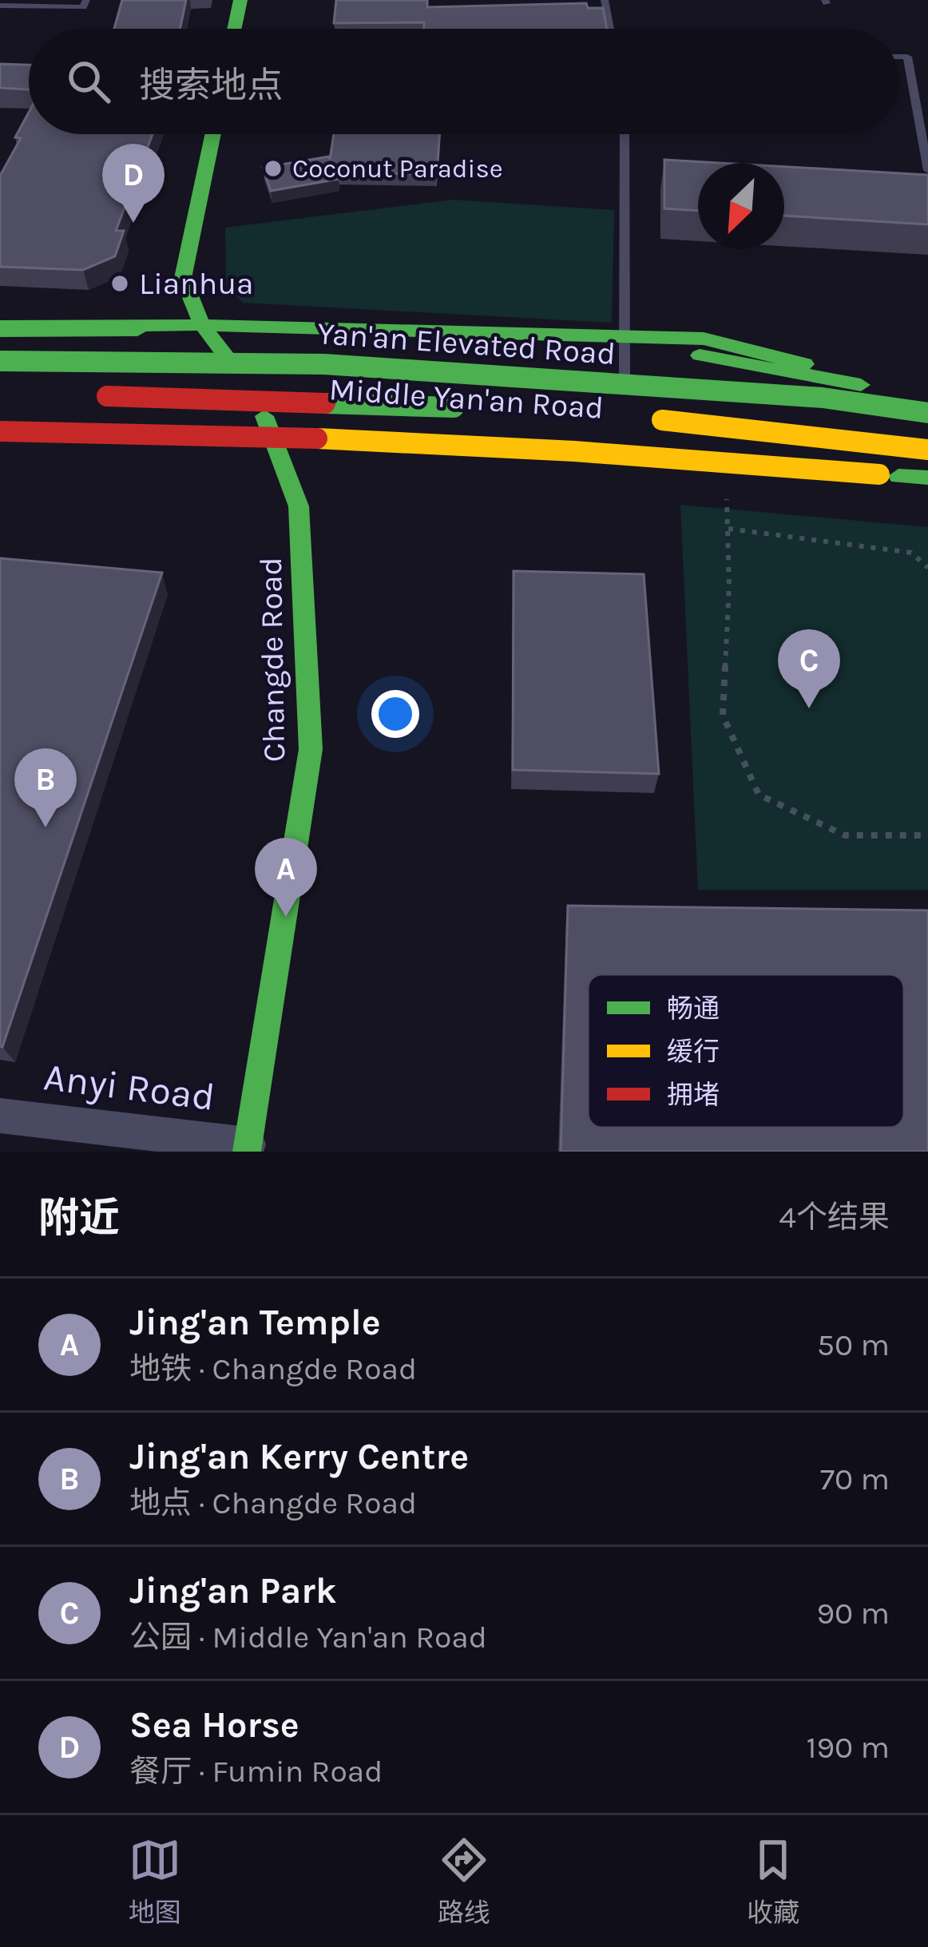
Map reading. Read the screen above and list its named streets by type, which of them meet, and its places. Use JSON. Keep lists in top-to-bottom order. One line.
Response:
{"streets":{"main road":["Yan'an Elevated Road","Middle Yan'an Road","Changde Road"],"street":["Anyi Road"]},"crossings":[["Yan'an Elevated Road","Middle Yan'an Road"],["Middle Yan'an Road","Changde Road"],["Changde Road","Anyi Road"]],"places":["Coconut Paradise","Lianhua"],"legend":["畅通","缓行","拥堵"],"north":"bottom left","page":{"search":"搜索地点","pins":["D","C","B","A"],"heading":["附近","4个结果"],"list":[{"mark":"A","name":"Jing'an Temple","note":"地铁 · Changde Road","value":"50 m"},{"mark":"B","name":"Jing'an Kerry Centre","note":"地点 · Changde Road","value":"70 m"},{"mark":"C","name":"Jing'an Park","note":"公园 · Middle Yan'an Road","value":"90 m"},{"mark":"D","name":"Sea Horse","note":"餐厅 · Fumin Road","value":"190 m"}],"nav":["地图","路线","收藏"]}}
